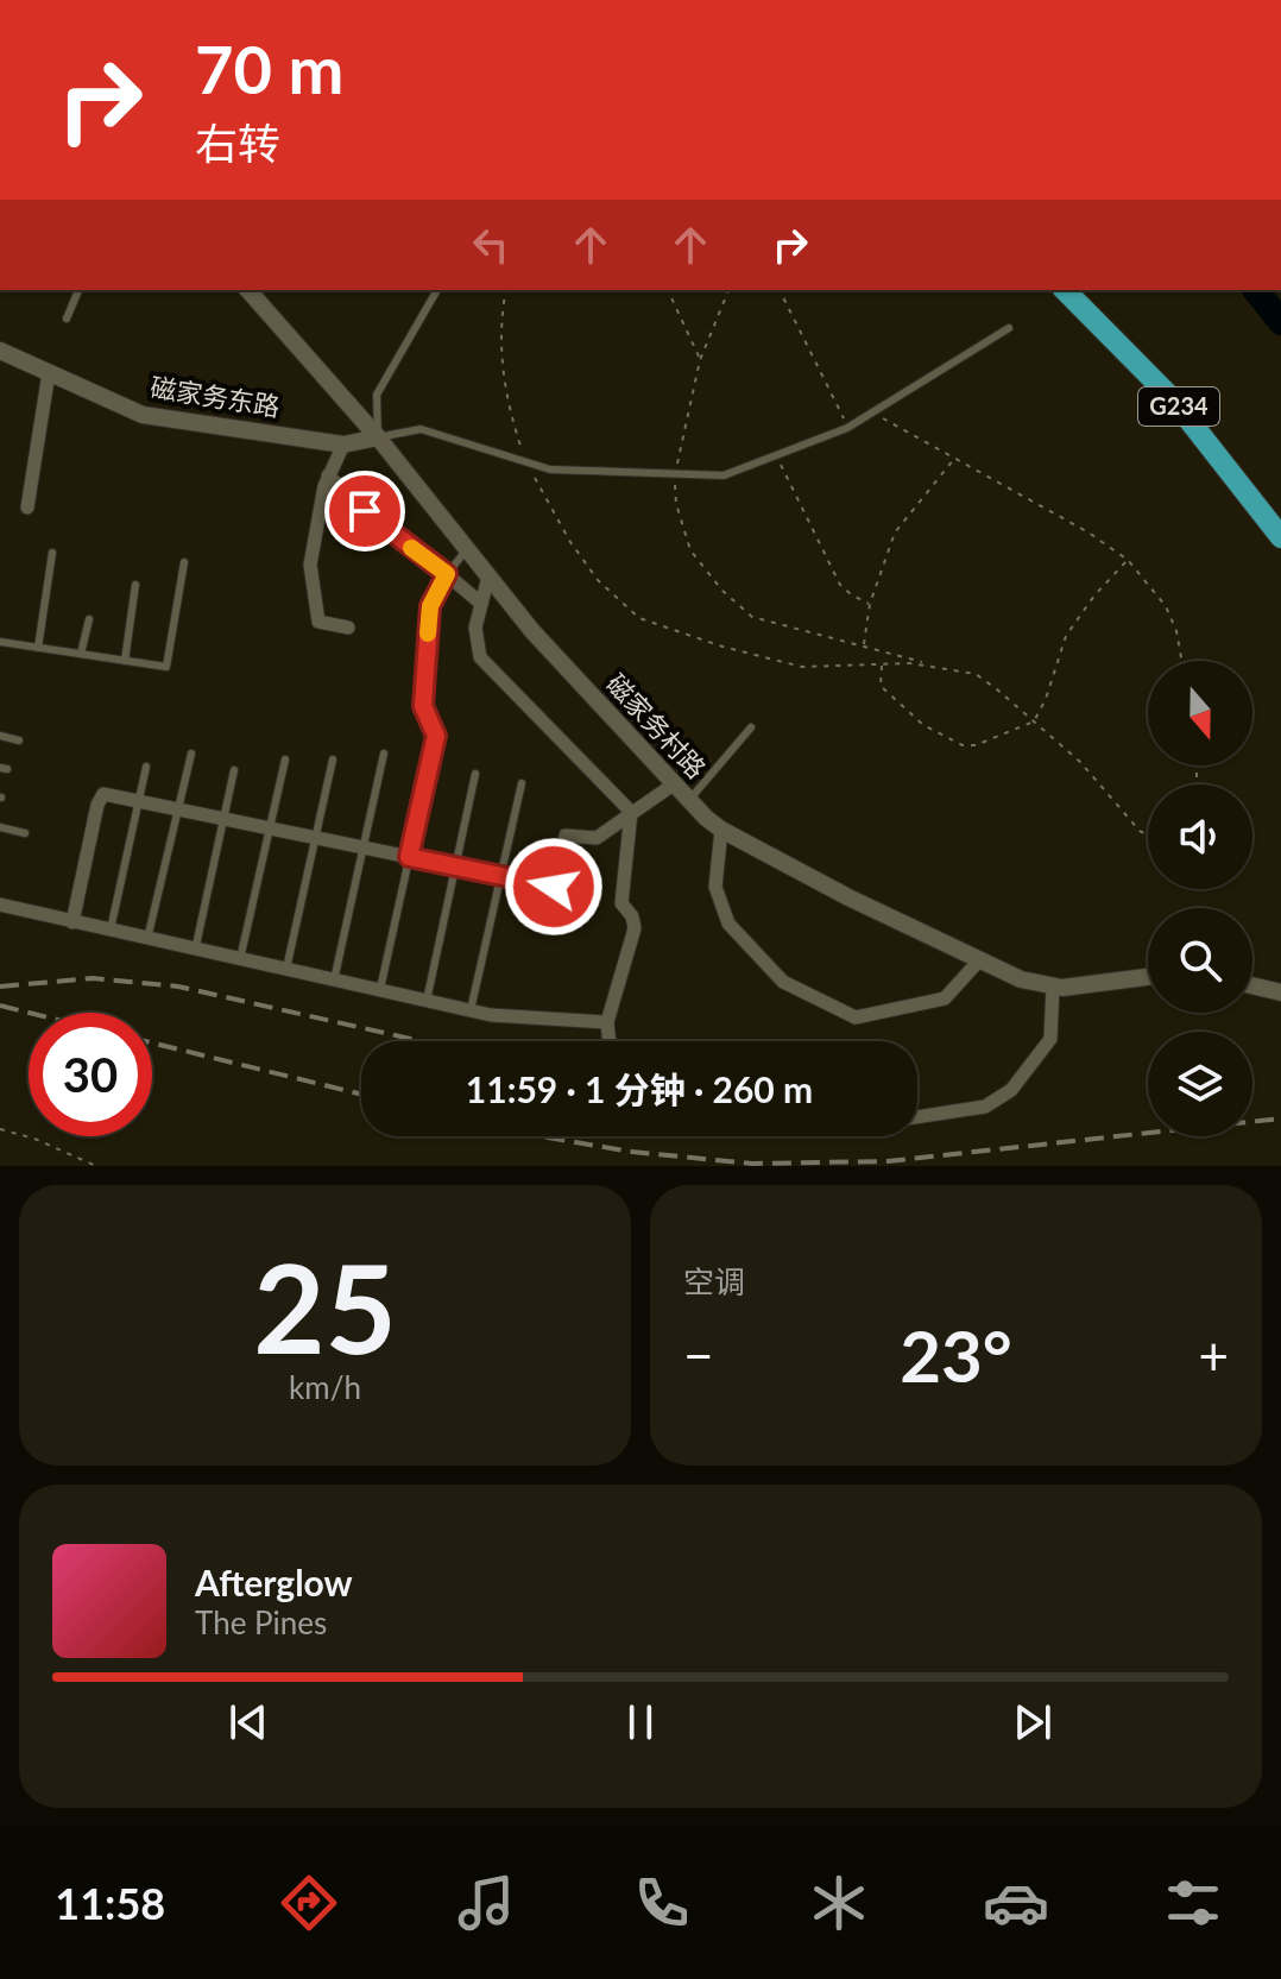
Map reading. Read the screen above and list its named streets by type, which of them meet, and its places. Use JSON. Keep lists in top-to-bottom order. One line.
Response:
{"streets":{"highway":["G234"],"street":["磁家务东路","磁家务村路"]},"crossings":[["磁家务东路","磁家务村路"]],"north":"bottom","page":{"turn":["70 m","右转"],"limit":"30","trip":"11:59 · 1 分钟 · 260 m","tile":[["25","km/h"],"空调"],"heat":["−","23°","+"],"song":["Afterglow","The Pines"],"tabs":"11:58"}}
